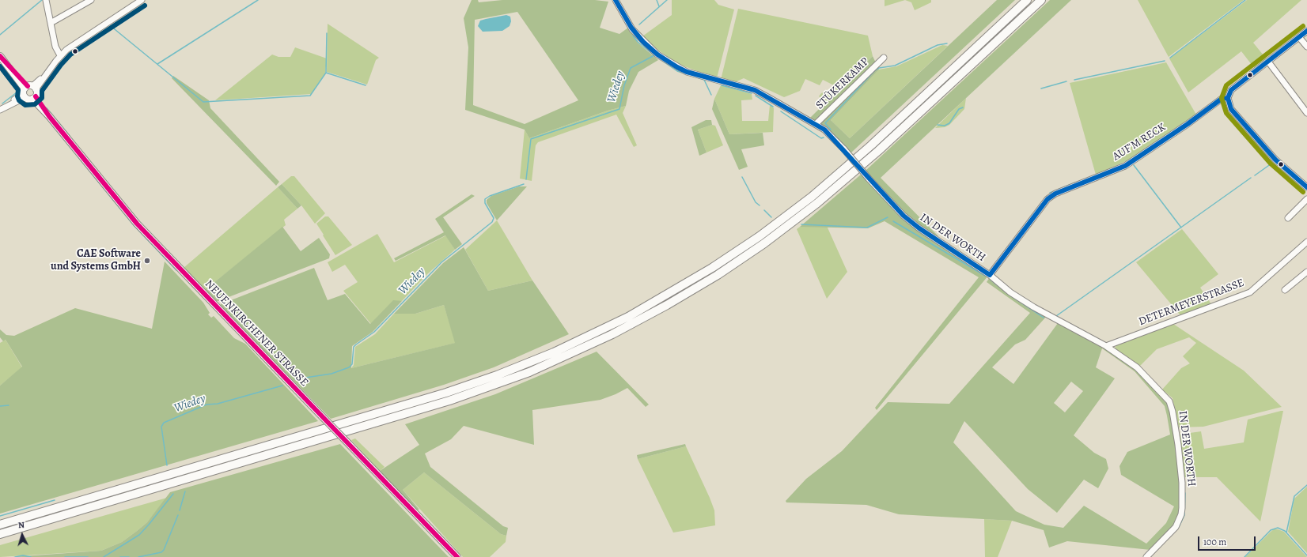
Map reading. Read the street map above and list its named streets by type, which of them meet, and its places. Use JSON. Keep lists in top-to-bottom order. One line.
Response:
{"streets":{"main road":["NEUENKIRCHENER STRASSE"],"street":["STÜKERKAMP","AUF'M RECK","IN DER WORTH","DETERMEYERSTRASSE"]},"crossings":[["STÜKERKAMP","IN DER WORTH"],["AUF'M RECK","IN DER WORTH"],["IN DER WORTH","DETERMEYERSTRASSE"]],"water":["Wiedey"],"places":["CAE Software und Systems GmbH"],"scale_bar":"100 m","north":"top"}
